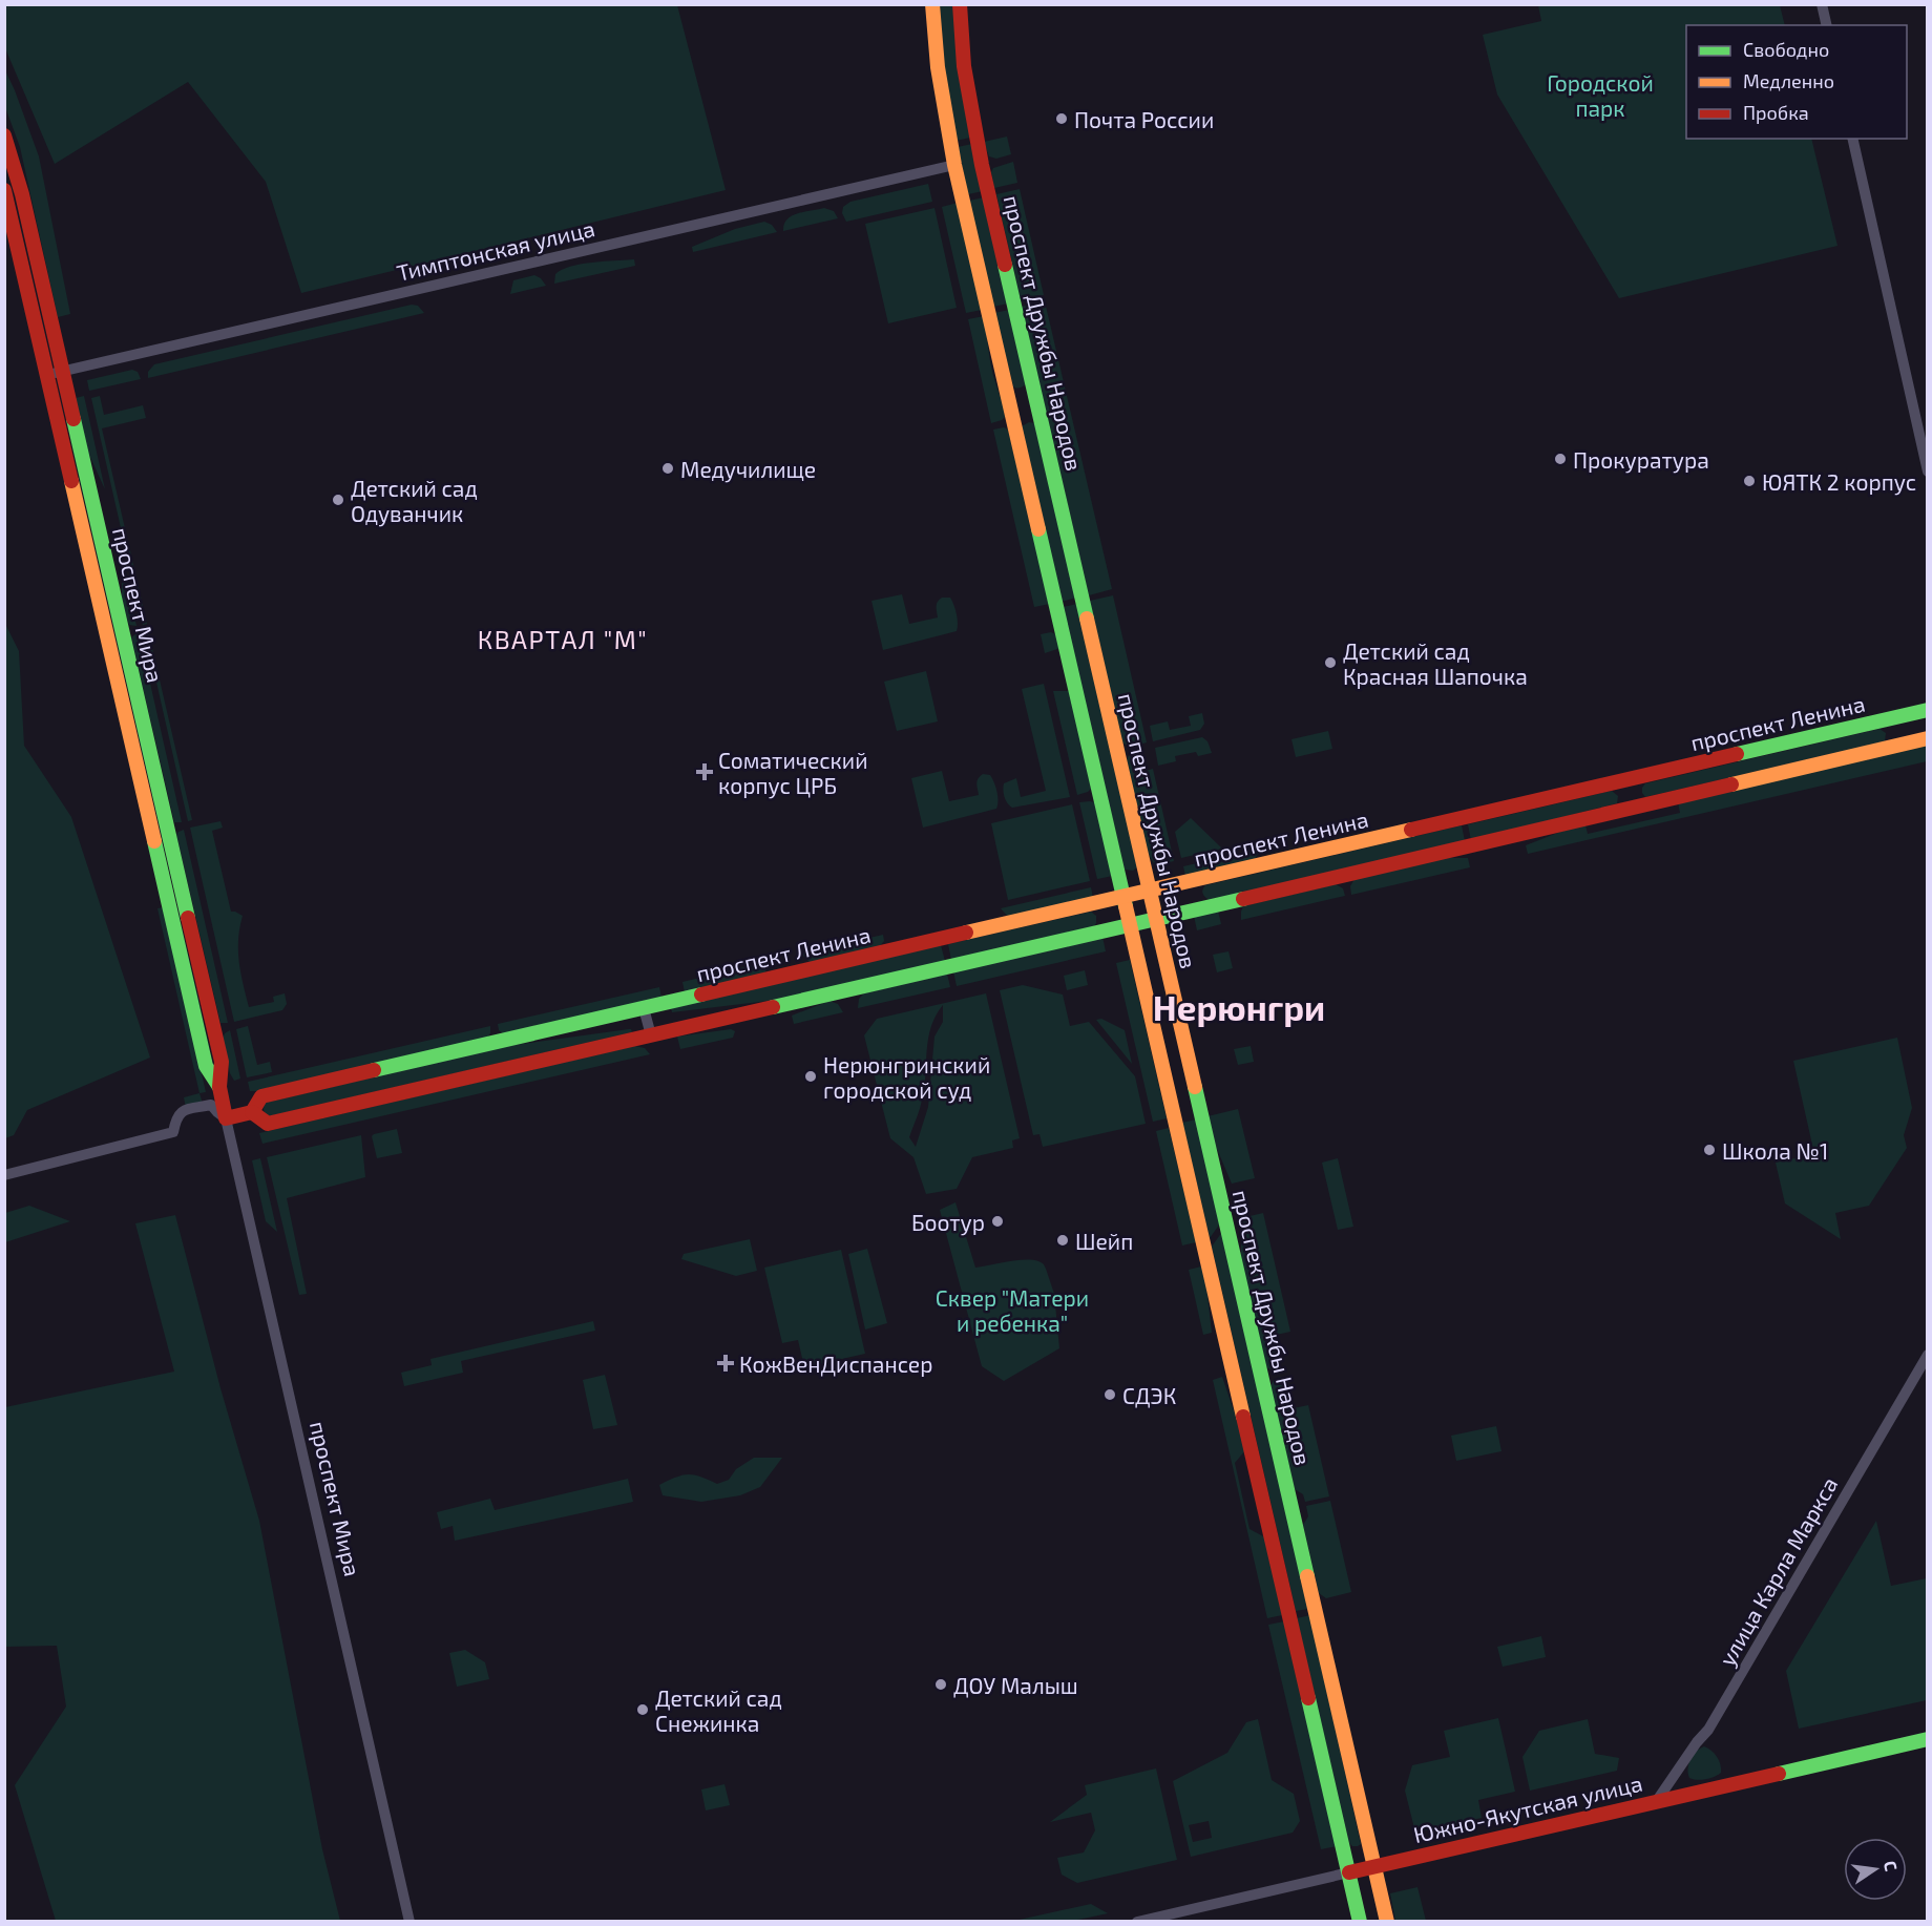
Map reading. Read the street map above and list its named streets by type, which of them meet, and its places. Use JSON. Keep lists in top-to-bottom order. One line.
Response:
{"streets":{"street":["Тимптонская улица","проспект Дружбы Народов","проспект Мира","проспект Ленина","улица Карла Маркса","Южно-Якутская улица"]},"crossings":[["Тимптонская улица","проспект Мира"],["проспект Дружбы Народов","проспект Ленина"],["проспект Дружбы Народов","Южно-Якутская улица"],["проспект Мира","проспект Ленина"],["улица Карла Маркса","Южно-Якутская улица"]],"districts":["КВАРТАЛ \"М\"","Нерюнгри"],"parks":["Городской парк","Сквер \"Матери и ребенка\""],"places":{"other":["Почта России","Прокуратура","Медучилище","ЮЯТК 2 корпус","Детский сад Одуванчик","Детский сад Красная Шапочка","Нерюнгринский городской суд","Школа №1","Боотур","Шейп","СДЭК","ДОУ Малыш","Детский сад Снежинка"],"health":["Соматический корпус ЦРБ","КожВенДиспансер"]},"legend":["Свободно","Медленно","Пробка"],"north":"right"}
